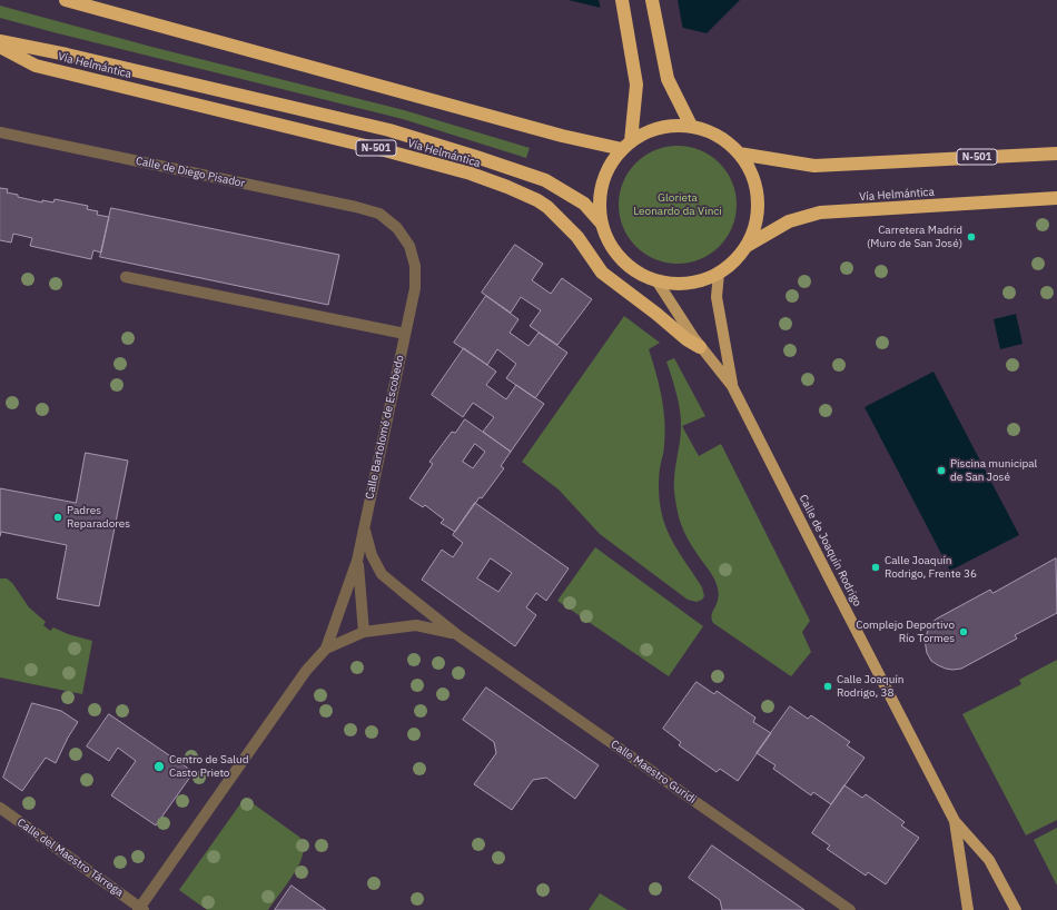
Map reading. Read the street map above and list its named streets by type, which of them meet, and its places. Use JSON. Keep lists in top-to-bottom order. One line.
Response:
{"streets":{"highway":["Vía Helmántica","N-501"],"main road":["Calle de Joaquín Rodrigo"],"street":["Calle de Diego Pisador","Calle Bartolomé de Escobedo","Calle Maestro Guridi","Calle del Maestro Tárrega"]},"crossings":[["Vía Helmántica","N-501"],["Vía Helmántica","Calle de Joaquín Rodrigo"],["N-501","Calle de Joaquín Rodrigo"],["Calle de Diego Pisador","Calle Bartolomé de Escobedo"],["Calle Bartolomé de Escobedo","Calle Maestro Guridi"],["Calle Bartolomé de Escobedo","Calle del Maestro Tárrega"]],"parks":["Glorieta Leonardo da Vinci"],"places":["Carretera Madrid (Muro de San José)","Piscina municipal de San José","Padres Reparadores","Calle Joaquín Rodrigo, Frente 36","Complejo Deportivo Río Tormes","Calle Joaquín Rodrigo, 38","Centro de Salud Casto Prieto"]}
